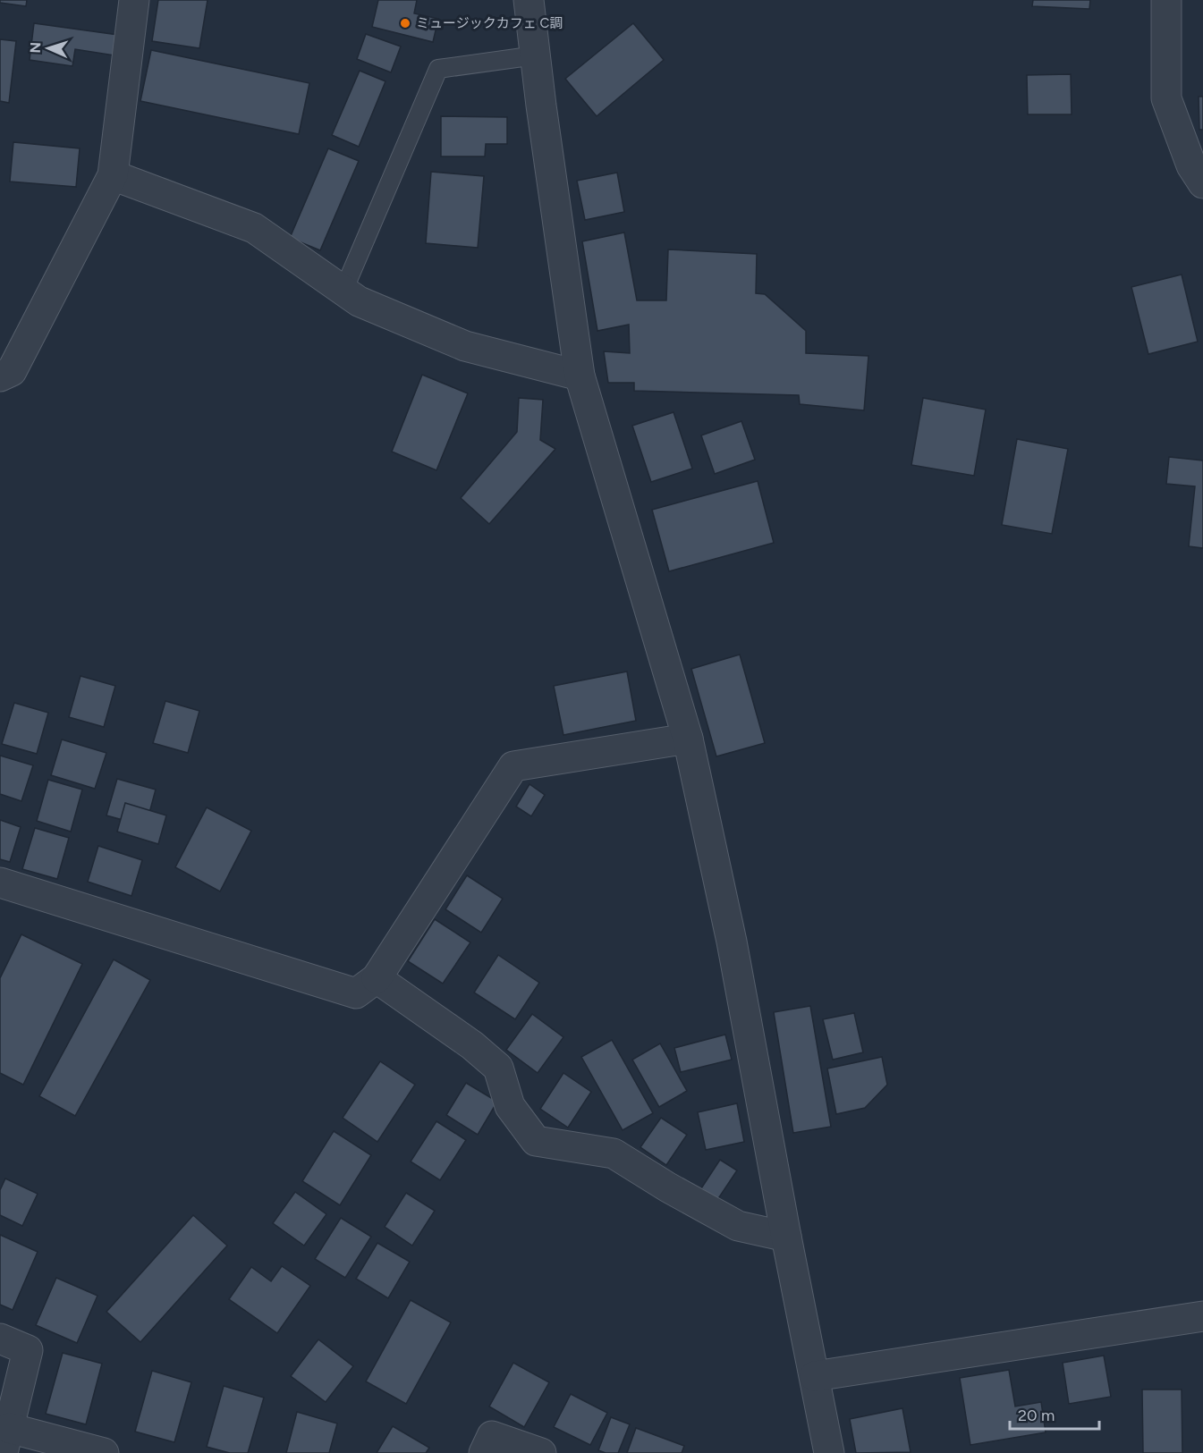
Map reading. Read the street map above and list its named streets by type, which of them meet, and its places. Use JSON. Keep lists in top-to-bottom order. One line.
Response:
{"places":["ミュージックカフェ C調"],"scale_bar":"20 m","north":"left"}
